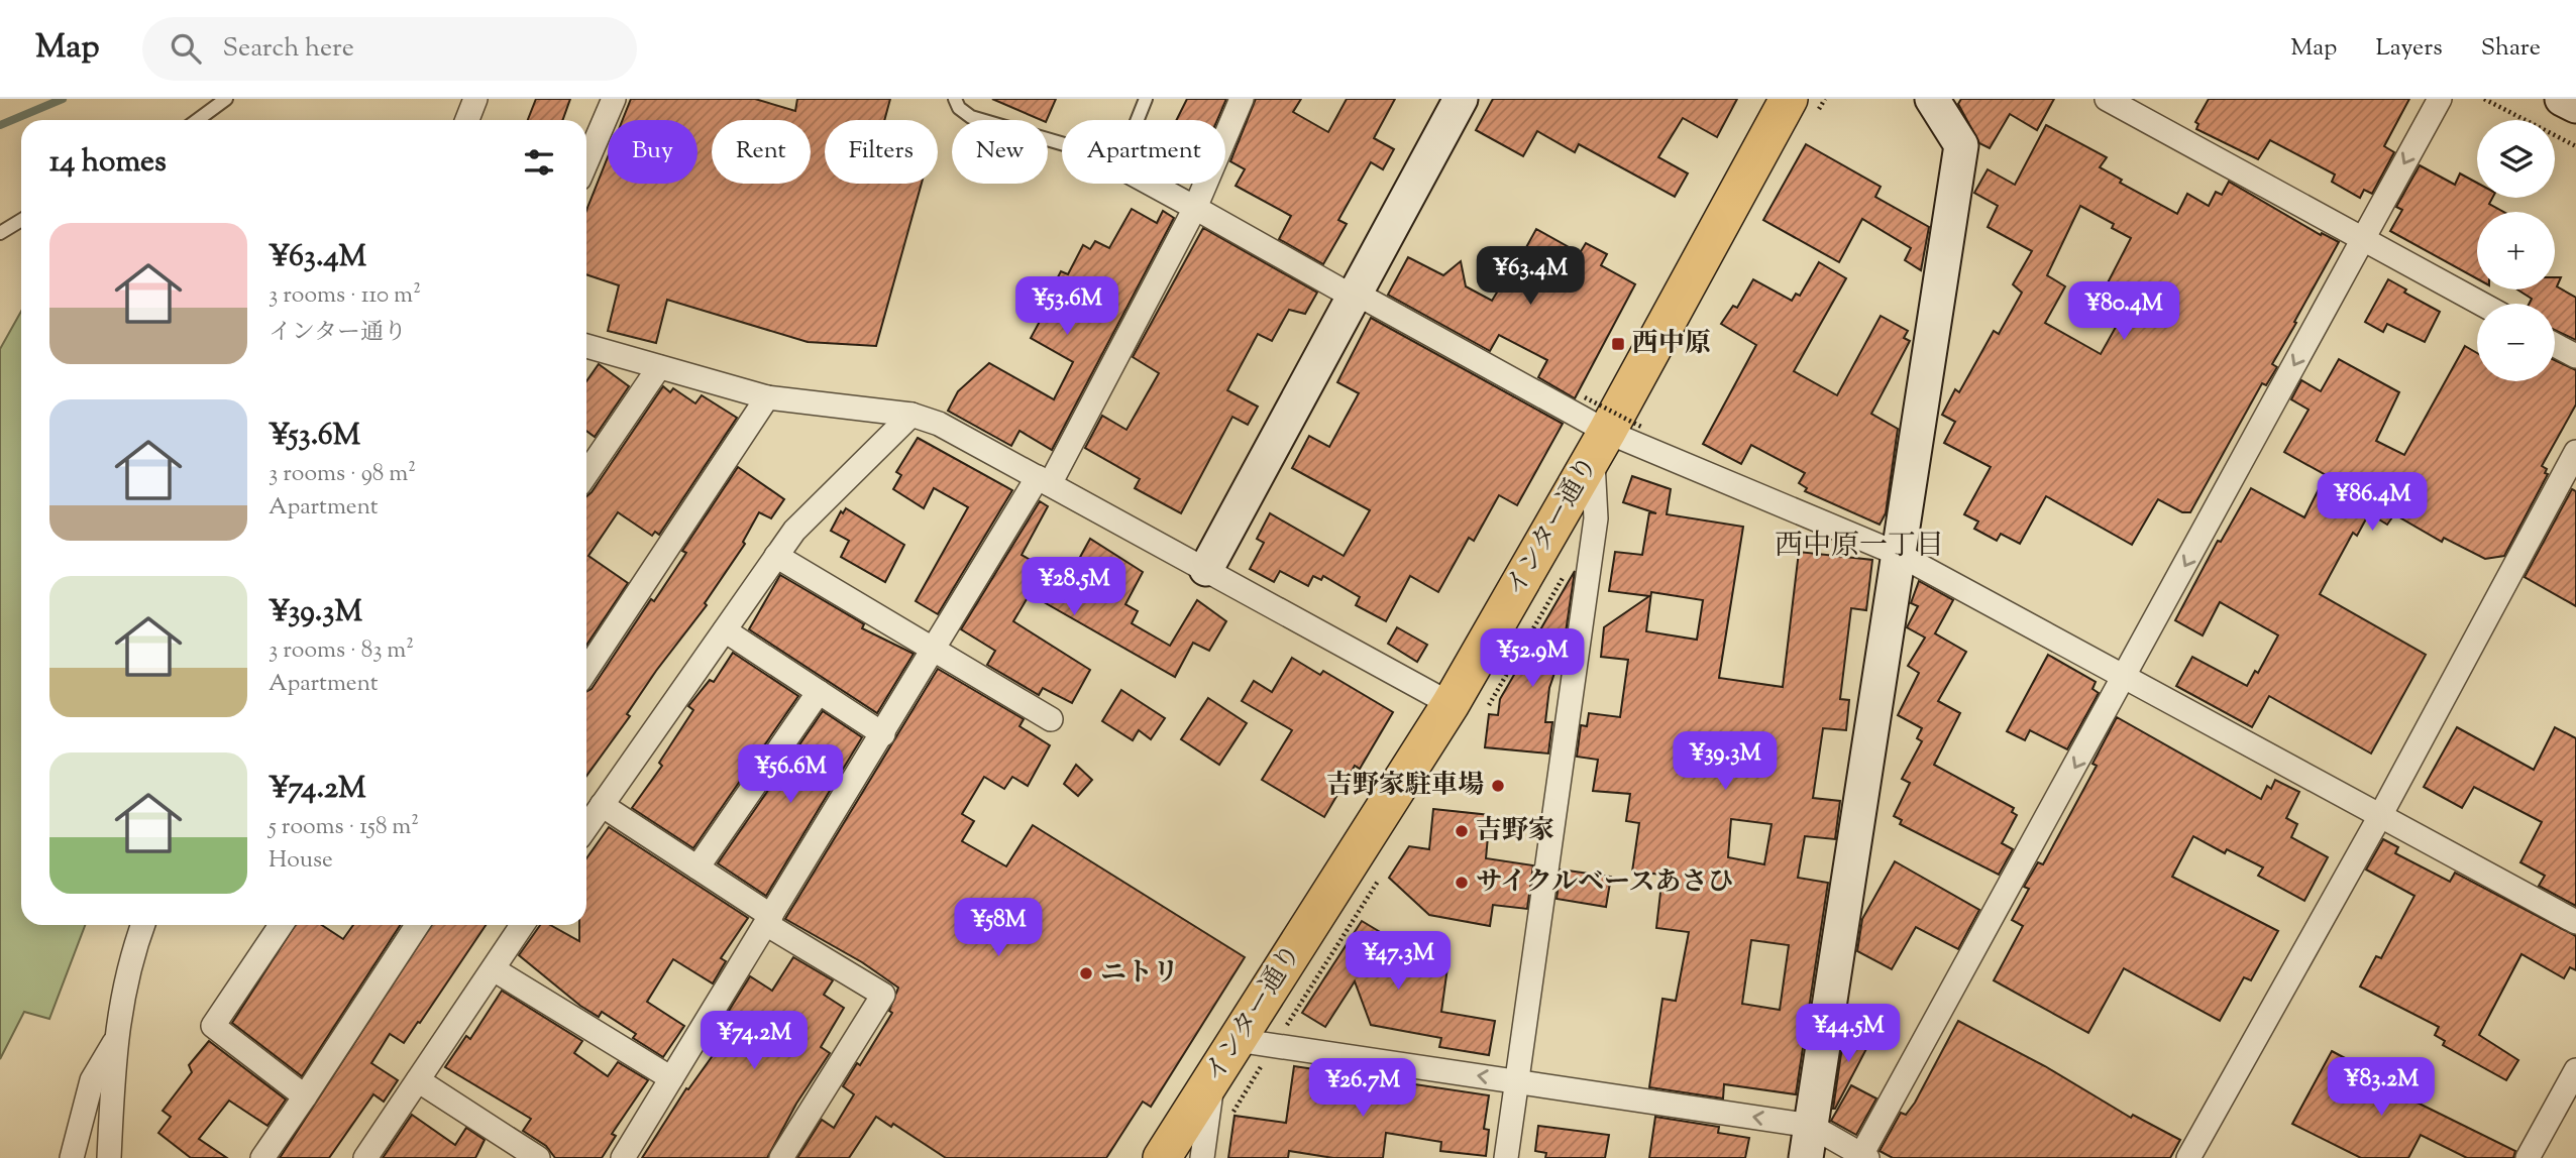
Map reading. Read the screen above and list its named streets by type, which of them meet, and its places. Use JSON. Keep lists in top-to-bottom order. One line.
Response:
{"streets":{"main road":["インター通り"]},"districts":["西中原一丁目"],"places":{"transit":["西中原"],"other":["吉野家駐車場","吉野家","サイクルベースあさひ","ニトリ"]},"page":{"header":"Map","search":"Search here","nav":["Map","Layers","Share"],"map_buttons":["+","−"],"chip":["Buy","Rent","Filters","New","Apartment"],"heading":"14 homes","list":[{"name":"¥63.4M","note":"3 rooms · 110 m² · インター通り"},{"name":"¥53.6M","note":"3 rooms · 98 m² · Apartment"},{"name":"¥39.3M","note":"3 rooms · 83 m² · Apartment"},{"name":"¥74.2M","note":"5 rooms · 158 m² · House"}],"price":["¥63.4M","¥53.6M","¥80.4M","¥86.4M","¥28.5M","¥52.9M","¥39.3M","¥56.6M","¥58M","¥47.3M","¥44.5M","¥74.2M","¥83.2M","¥26.7M"]}}
